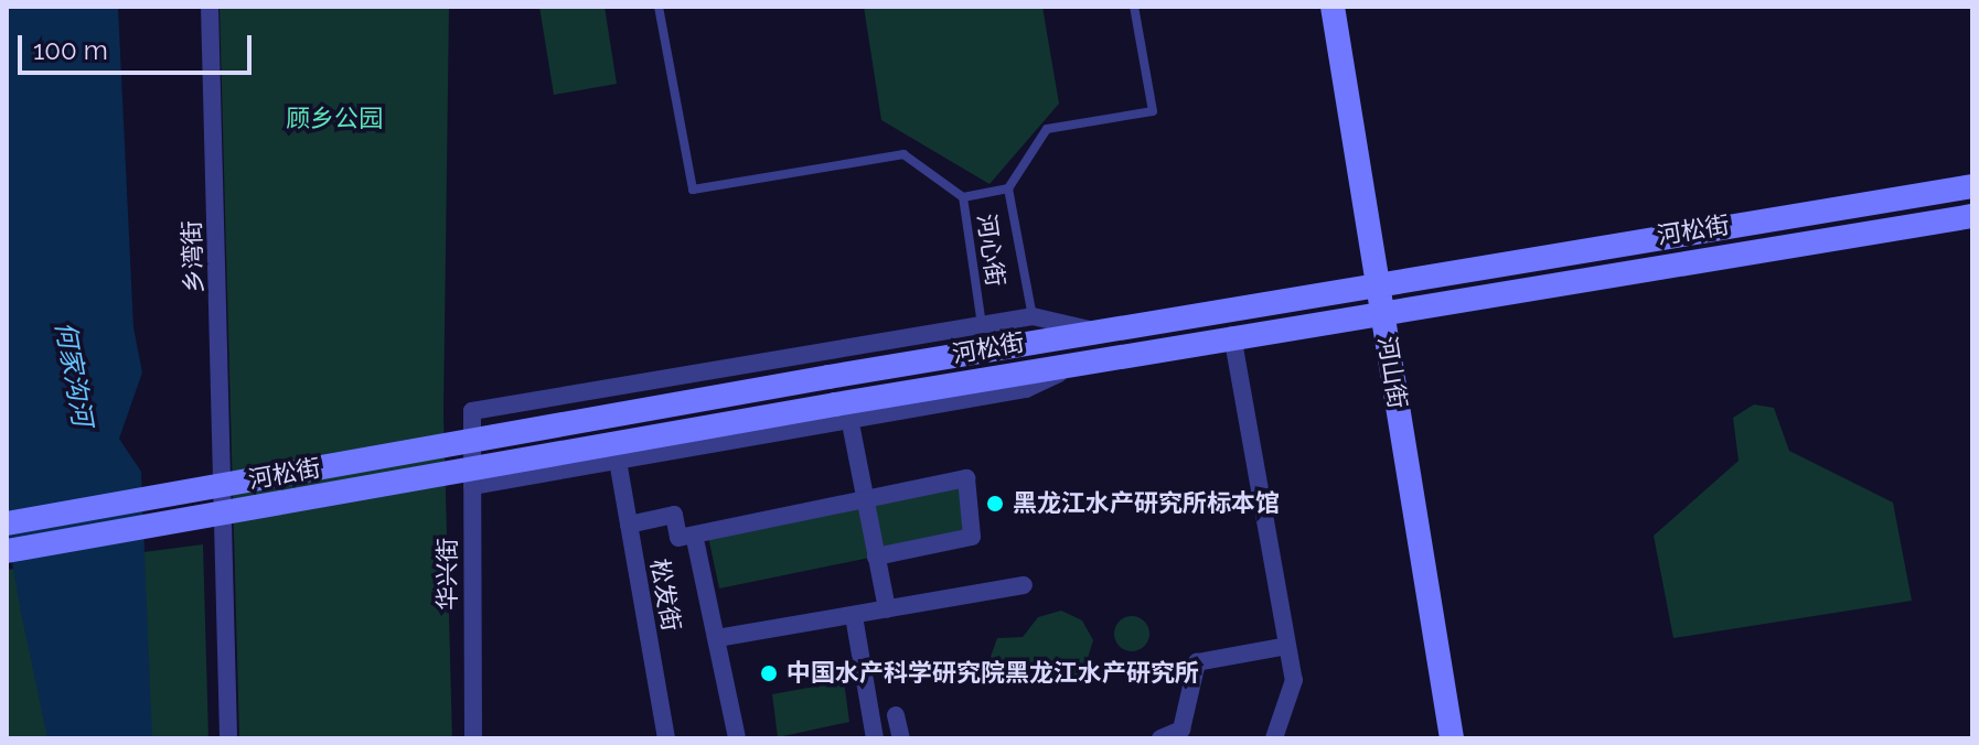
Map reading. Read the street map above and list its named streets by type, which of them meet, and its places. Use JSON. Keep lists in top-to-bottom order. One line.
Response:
{"streets":{"main road":["河松街","河山街"],"street":["乡湾街","华兴街","松发街"],"lane":["河心街"]},"crossings":[["河松街","河山街"],["河心街","华兴街"]],"water":["何家沟河"],"parks":["顾乡公园"],"places":["黑龙江水产研究所标本馆","中国水产科学研究院黑龙江水产研究所"],"scale_bar":"100 m"}
